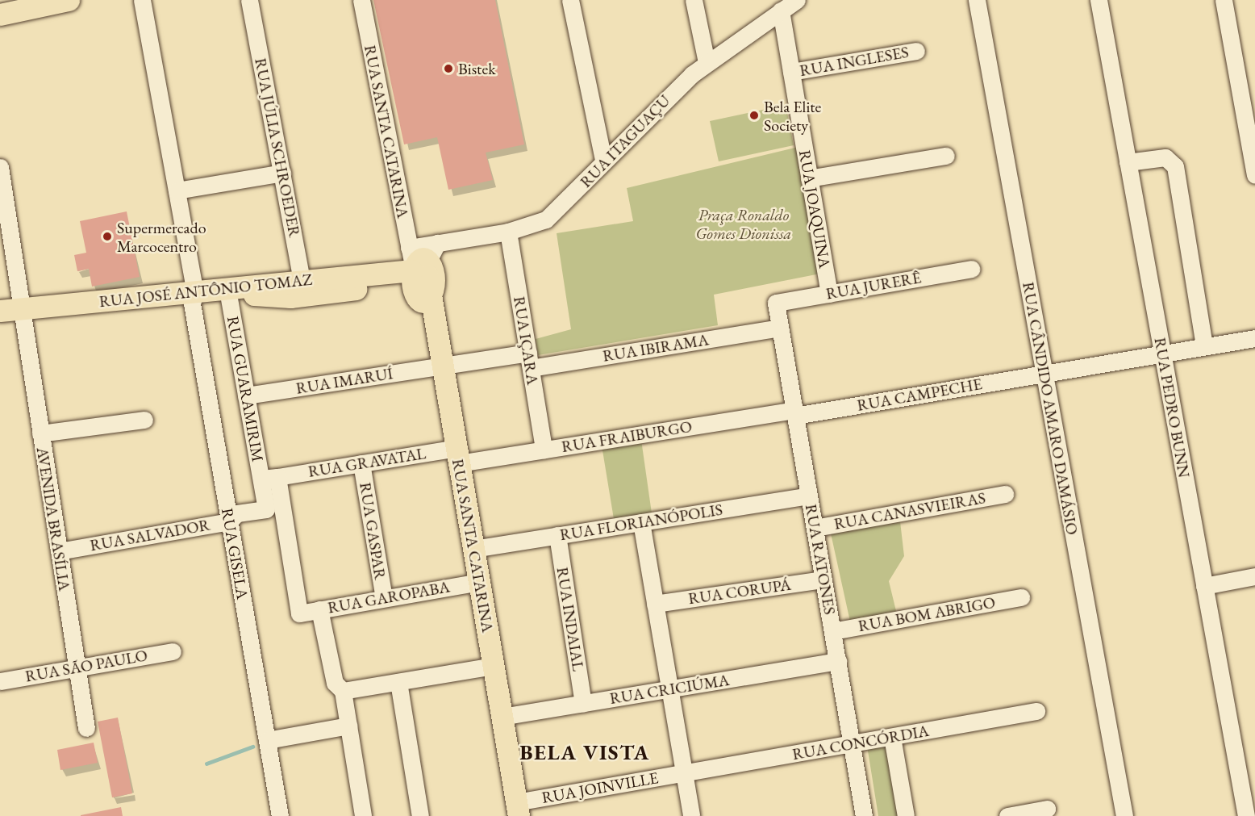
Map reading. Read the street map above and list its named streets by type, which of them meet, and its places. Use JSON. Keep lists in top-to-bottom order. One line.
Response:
{"streets":{"main road":["RUA SANTA CATARINA","RUA JOSÉ ANTÔNIO TOMAZ"],"street":["RUA INGLESES","RUA ITAGUAÇU","RUA JÚLIA SCHROEDER","RUA JOAQUINA","RUA JURERÊ","RUA IÇARA","RUA IBIRAMA","RUA IMARUÍ","RUA GUARAMIRIM","RUA CAMPECHE","RUA PEDRO BUNN","RUA CÂNDIDO AMARO DAMÁSIO","RUA FRAIBURGO","RUA GRAVATAL","RUA CANASVIEIRAS","AVENIDA BRASÍLIA","RUA FLORIANÓPOLIS","RUA GASPAR","RUA SALVADOR","RUA GISELA","RUA RATONES","RUA CORUPÁ","RUA GAROPABA","RUA BOM ABRIGO","RUA INDAIAL","RUA SÃO PAULO","RUA CRICIÚMA","RUA CONCÓRDIA","RUA JOINVILLE"]},"crossings":[["RUA INGLESES","RUA JOAQUINA"],["RUA SANTA CATARINA","RUA ITAGUAÇU"],["RUA SANTA CATARINA","RUA JOSÉ ANTÔNIO TOMAZ"],["RUA SANTA CATARINA","RUA IBIRAMA"],["RUA SANTA CATARINA","RUA IMARUÍ"],["RUA SANTA CATARINA","RUA FRAIBURGO"],["RUA SANTA CATARINA","RUA GRAVATAL"],["RUA SANTA CATARINA","RUA FLORIANÓPOLIS"],["RUA SANTA CATARINA","RUA GAROPABA"],["RUA SANTA CATARINA","RUA CRICIÚMA"],["RUA SANTA CATARINA","RUA JOINVILLE"],["RUA ITAGUAÇU","RUA JOAQUINA"],["RUA ITAGUAÇU","RUA JOSÉ ANTÔNIO TOMAZ"],["RUA ITAGUAÇU","RUA IÇARA"],["RUA JÚLIA SCHROEDER","RUA JOSÉ ANTÔNIO TOMAZ"],["RUA JOAQUINA","RUA JURERÊ"],["RUA JURERÊ","RUA RATONES"],["RUA JOSÉ ANTÔNIO TOMAZ","RUA GUARAMIRIM"],["RUA JOSÉ ANTÔNIO TOMAZ","AVENIDA BRASÍLIA"],["RUA JOSÉ ANTÔNIO TOMAZ","RUA GISELA"],["RUA IÇARA","RUA IBIRAMA"],["RUA IÇARA","RUA FRAIBURGO"],["RUA IBIRAMA","RUA IMARUÍ"],["RUA IBIRAMA","RUA RATONES"],["RUA IMARUÍ","RUA GUARAMIRIM"],["RUA GUARAMIRIM","RUA GRAVATAL"],["RUA GUARAMIRIM","RUA SALVADOR"],["RUA GUARAMIRIM","RUA GAROPABA"],["RUA CAMPECHE","RUA PEDRO BUNN"],["RUA CAMPECHE","RUA CÂNDIDO AMARO DAMÁSIO"],["RUA CAMPECHE","RUA FRAIBURGO"],["RUA CAMPECHE","RUA RATONES"],["RUA FRAIBURGO","RUA GRAVATAL"],["RUA FRAIBURGO","RUA RATONES"],["RUA GRAVATAL","RUA GASPAR"],["RUA GRAVATAL","RUA SALVADOR"],["RUA CANASVIEIRAS","RUA RATONES"],["AVENIDA BRASÍLIA","RUA SALVADOR"],["AVENIDA BRASÍLIA","RUA SÃO PAULO"],["RUA FLORIANÓPOLIS","RUA RATONES"],["RUA FLORIANÓPOLIS","RUA INDAIAL"],["RUA GASPAR","RUA GAROPABA"],["RUA SALVADOR","RUA GISELA"],["RUA RATONES","RUA CORUPÁ"],["RUA RATONES","RUA BOM ABRIGO"],["RUA RATONES","RUA CRICIÚMA"],["RUA RATONES","RUA CONCÓRDIA"],["RUA INDAIAL","RUA CRICIÚMA"],["RUA CONCÓRDIA","RUA JOINVILLE"]],"districts":["BELA VISTA"],"parks":["Praça Ronaldo Gomes Dionissa"],"places":["Bistek","Bela Elite Society","Supermercado Marcocentro"]}
